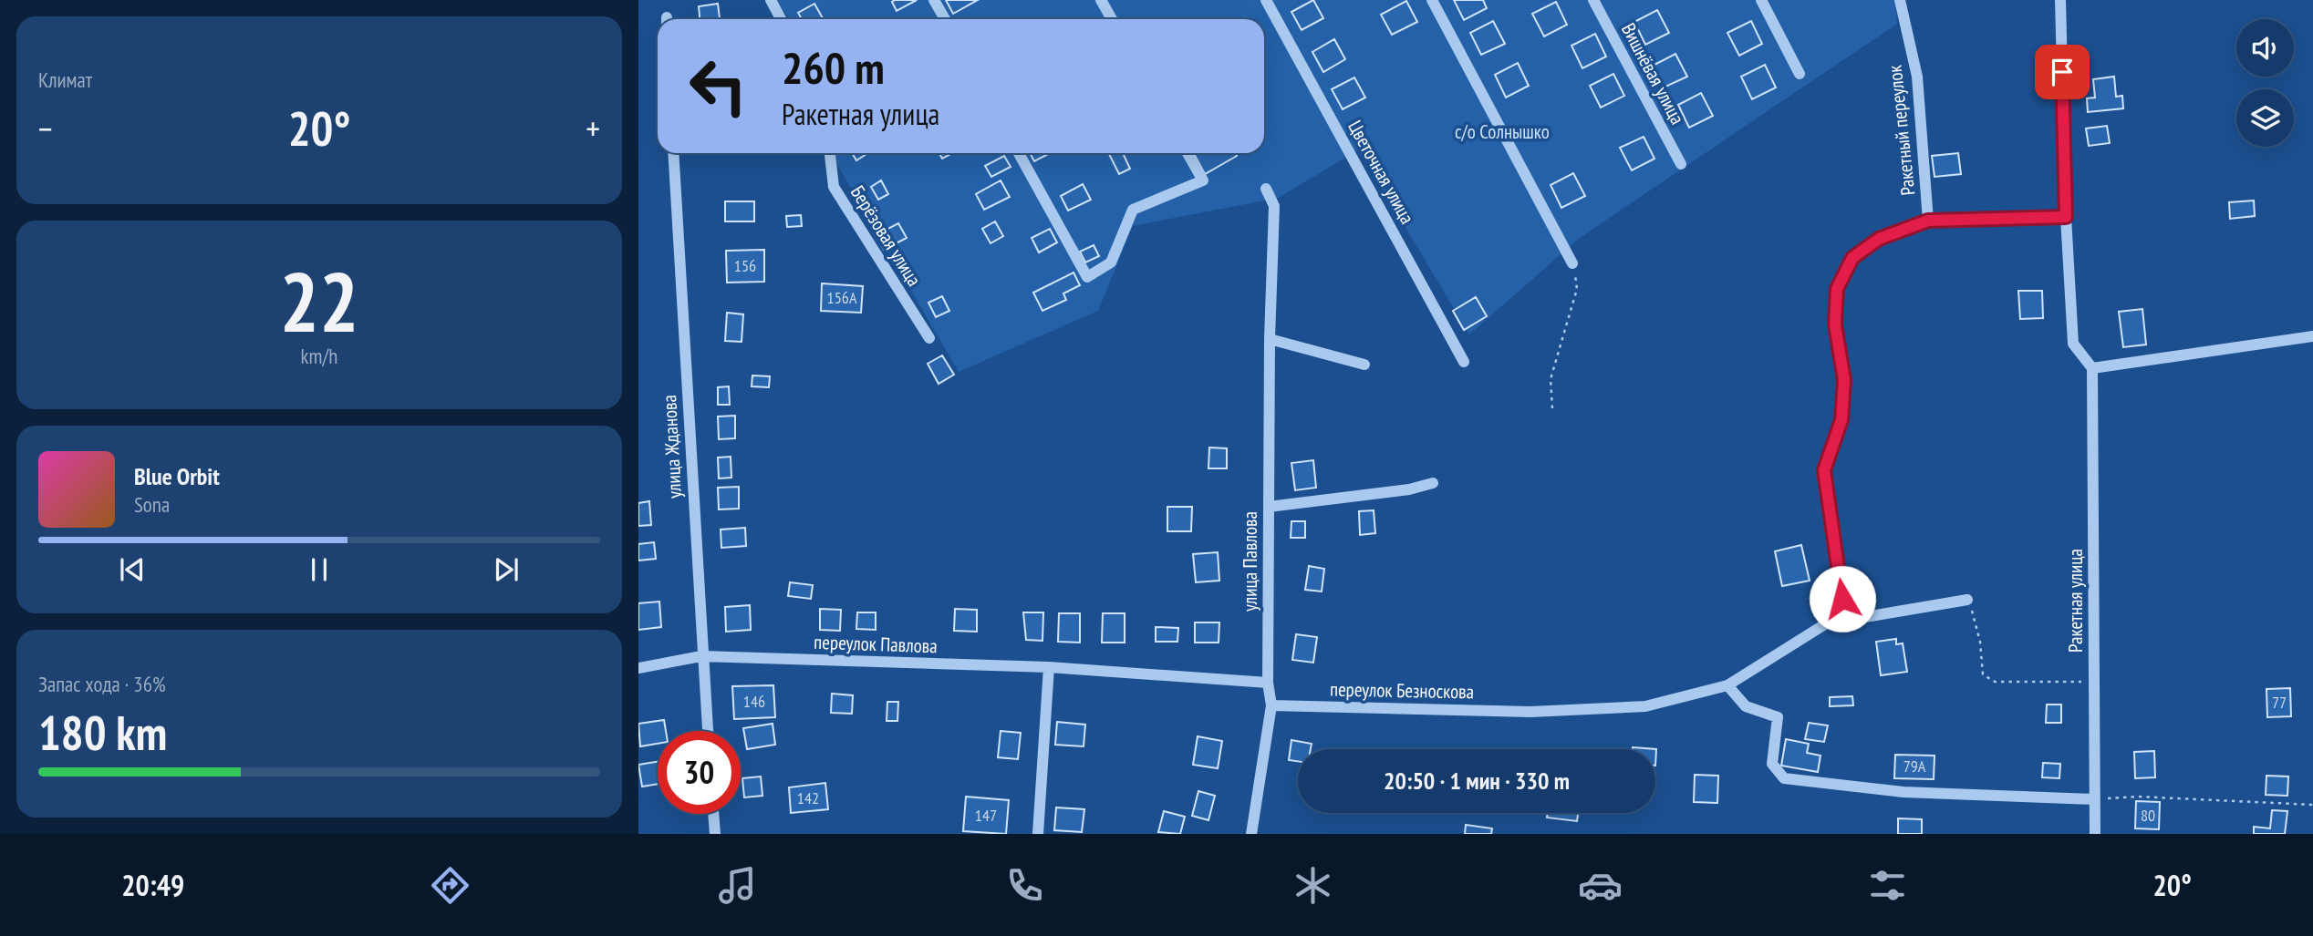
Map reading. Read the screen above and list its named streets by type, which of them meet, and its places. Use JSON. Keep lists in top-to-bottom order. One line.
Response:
{"streets":{"street":["Вишнёвая улица","Ракетный переулок","Цветочная улица","Берёзовая улица","улица Жданова","улица Павлова","Ракетная улица","переулок Павлова","переулок Безноскова"]},"crossings":[["улица Жданова","переулок Павлова"],["улица Павлова","переулок Павлова"],["улица Павлова","переулок Безноскова"]],"parks":["с/о Солнышко"],"house_numbers":["156","156А","146","77","79А","142","147","80"],"page":{"tile":["Климат",["22","km/h"],["Запас хода · 36%","180 km"]],"turn":["260 m","Ракетная улица"],"heat":["−","20°","+"],"song":["Blue Orbit","Sona"],"limit":"30","trip":"20:50 · 1 мин · 330 m","tabs":["20:49","20°"]}}
